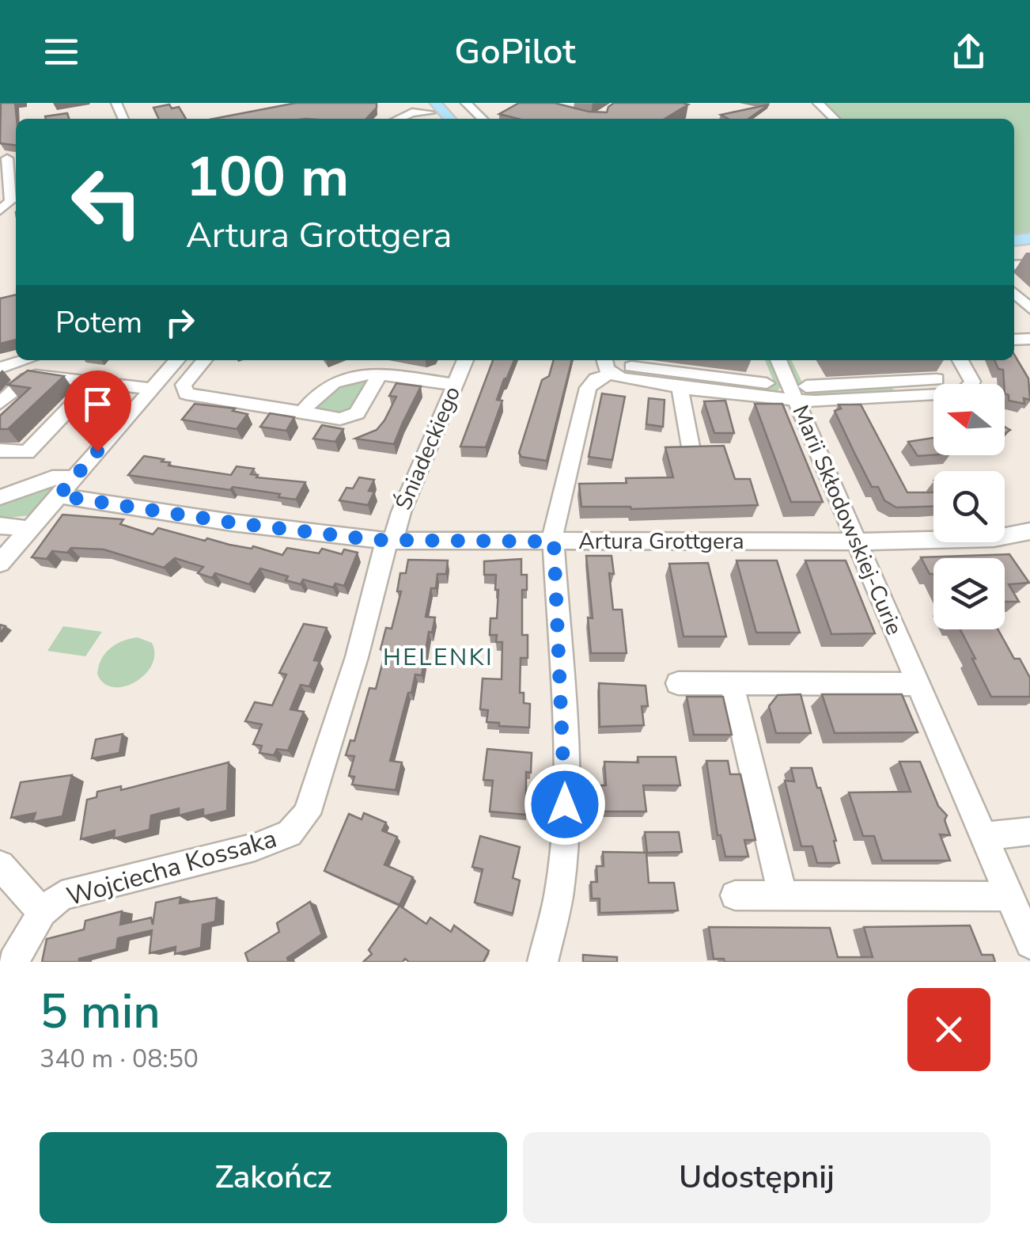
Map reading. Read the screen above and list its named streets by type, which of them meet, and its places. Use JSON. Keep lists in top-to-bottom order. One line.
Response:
{"streets":{"street":["Śniadeckiego","Marii Skłodowskiej-Curie","Artura Grottgera","Wojciecha Kossaka"]},"crossings":[["Śniadeckiego","Artura Grottgera"],["Śniadeckiego","Wojciecha Kossaka"],["Marii Skłodowskiej-Curie","Artura Grottgera"],["Artura Grottgera","Wojciecha Kossaka"]],"districts":["HELENKI"],"north":"left","page":{"header":"GoPilot","turn":["100 m","Artura Grottgera"],"then":"Potem","heading":["5 min","340 m · 08:50"],"buttons":["Zakończ","Udostępnij"]}}
